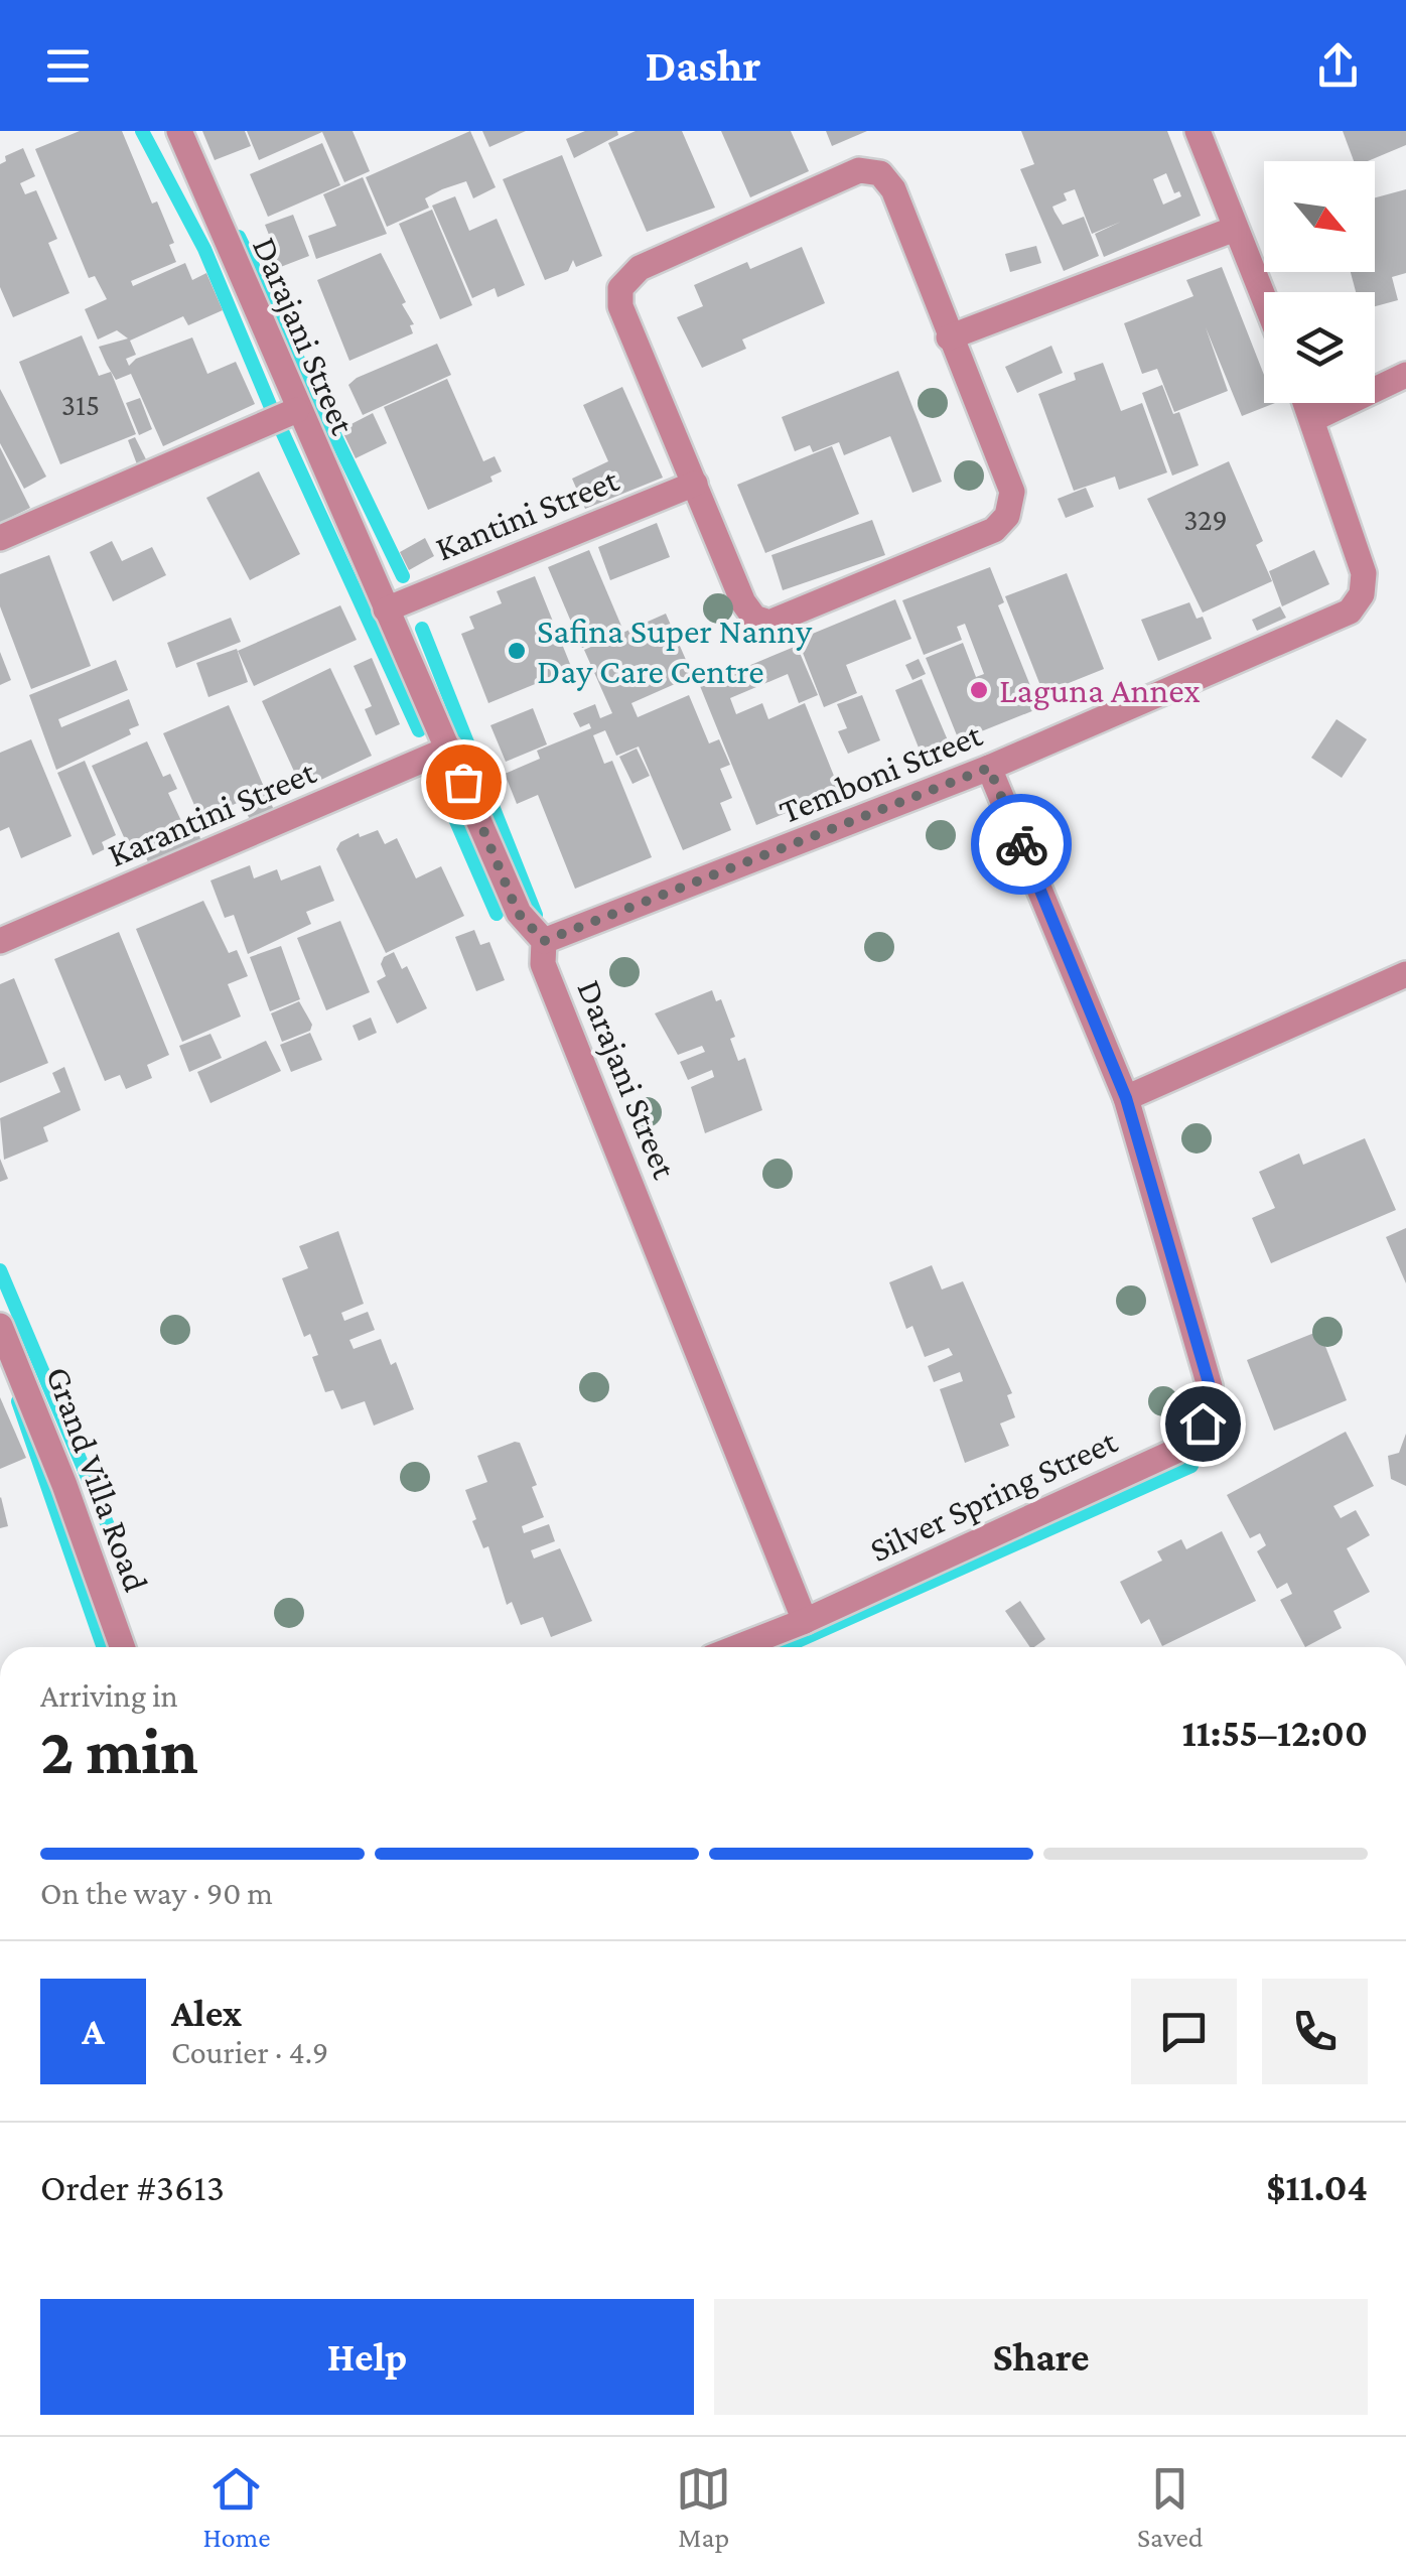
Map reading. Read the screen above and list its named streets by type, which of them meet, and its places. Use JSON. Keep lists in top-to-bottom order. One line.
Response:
{"streets":{"street":["Darajani Street","Kantini Street","Temboni Street","Karantini Street","Grand Villa Road","Silver Spring Street"]},"crossings":[["Darajani Street","Kantini Street"],["Darajani Street","Temboni Street"],["Darajani Street","Karantini Street"],["Darajani Street","Silver Spring Street"],["Temboni Street","Silver Spring Street"]],"places":["Safina Super Nanny Day Care Centre","Laguna Annex"],"house_numbers":["315","329"],"north":"bottom right","page":{"header":"Dashr","heading":["2 min","Arriving in","11:55–12:00"],"panel":["Alex","Courier · 4.9","Order #3613","$11.04"],"bar":"On the way · 90 m","round":"A","buttons":["Help","Share"],"tabs":["Home","Map","Saved"]}}
